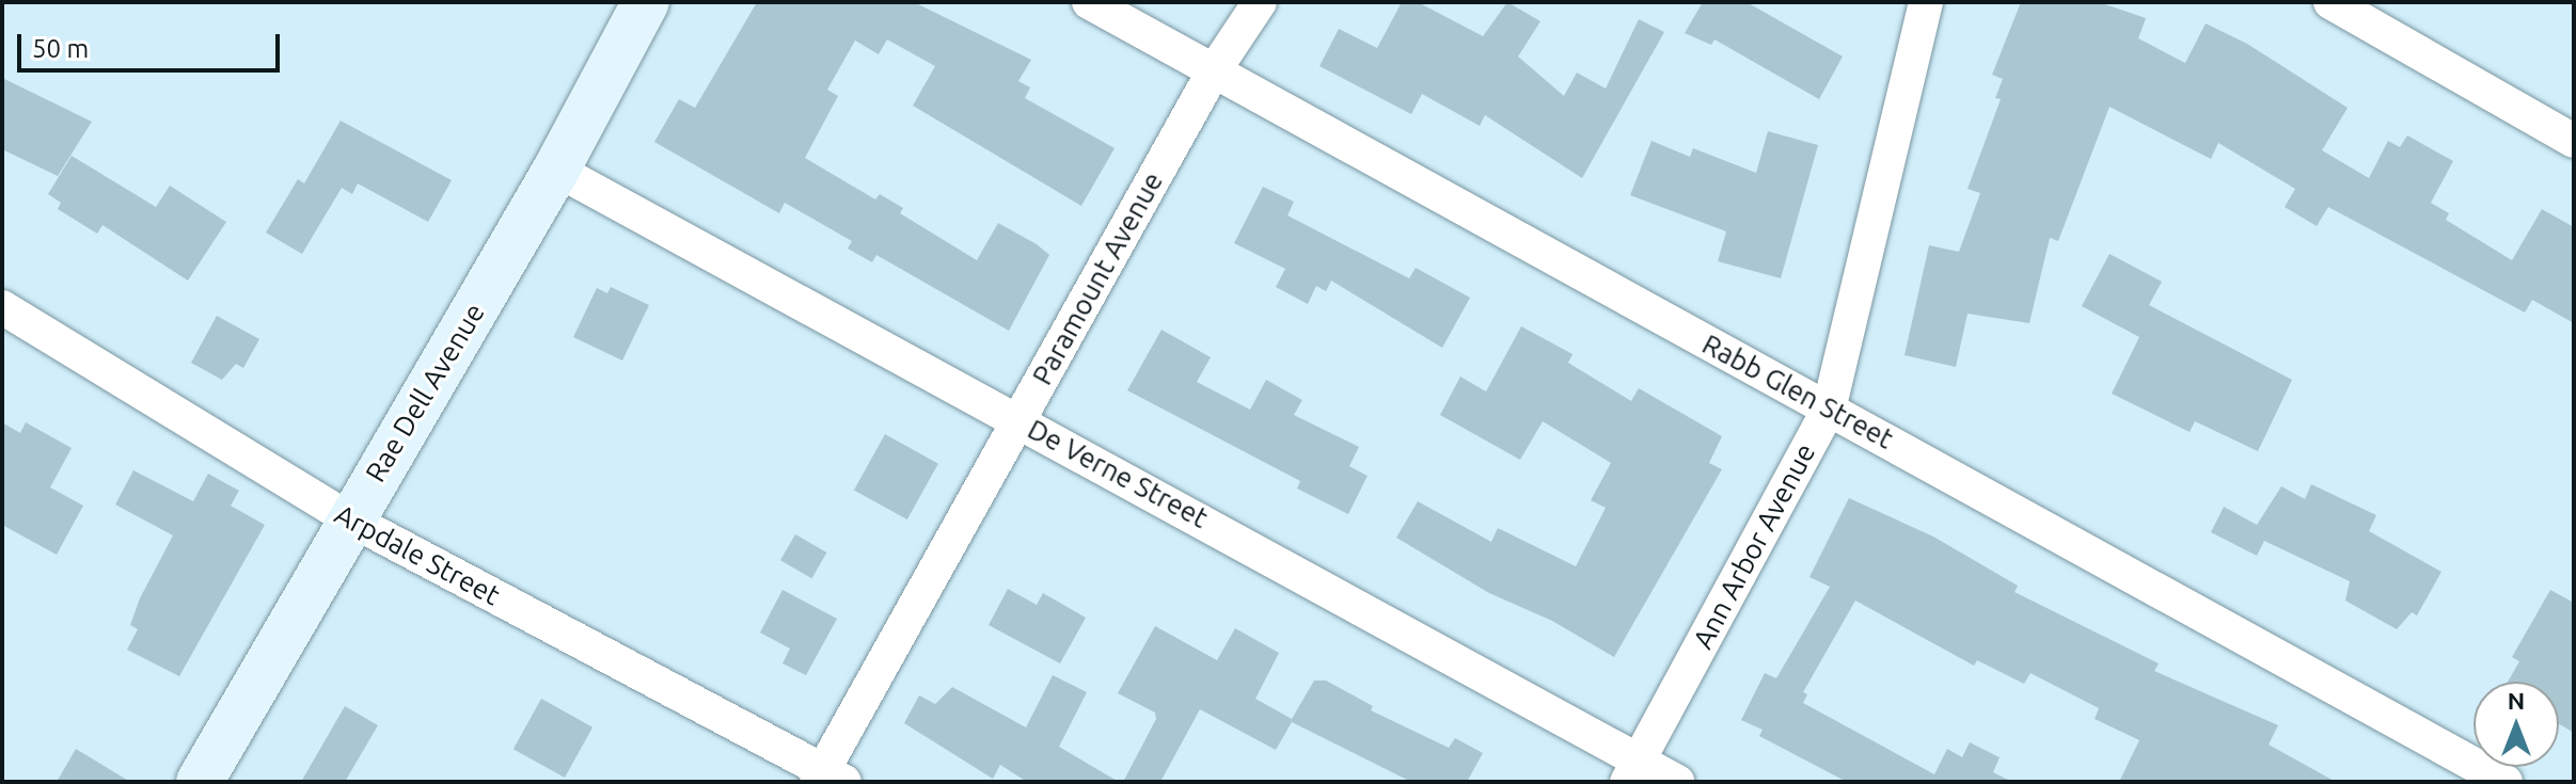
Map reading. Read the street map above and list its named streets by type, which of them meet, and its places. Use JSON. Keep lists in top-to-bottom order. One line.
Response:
{"streets":{"street":["Paramount Avenue","Rabb Glen Street","Rae Dell Avenue","De Verne Street","Ann Arbor Avenue","Arpdale Street"]},"crossings":[["Paramount Avenue","Rabb Glen Street"],["Paramount Avenue","De Verne Street"],["Paramount Avenue","Arpdale Street"],["Rabb Glen Street","Ann Arbor Avenue"],["Rae Dell Avenue","De Verne Street"],["Rae Dell Avenue","Arpdale Street"],["De Verne Street","Ann Arbor Avenue"]],"scale_bar":"50 m","north":"top"}
